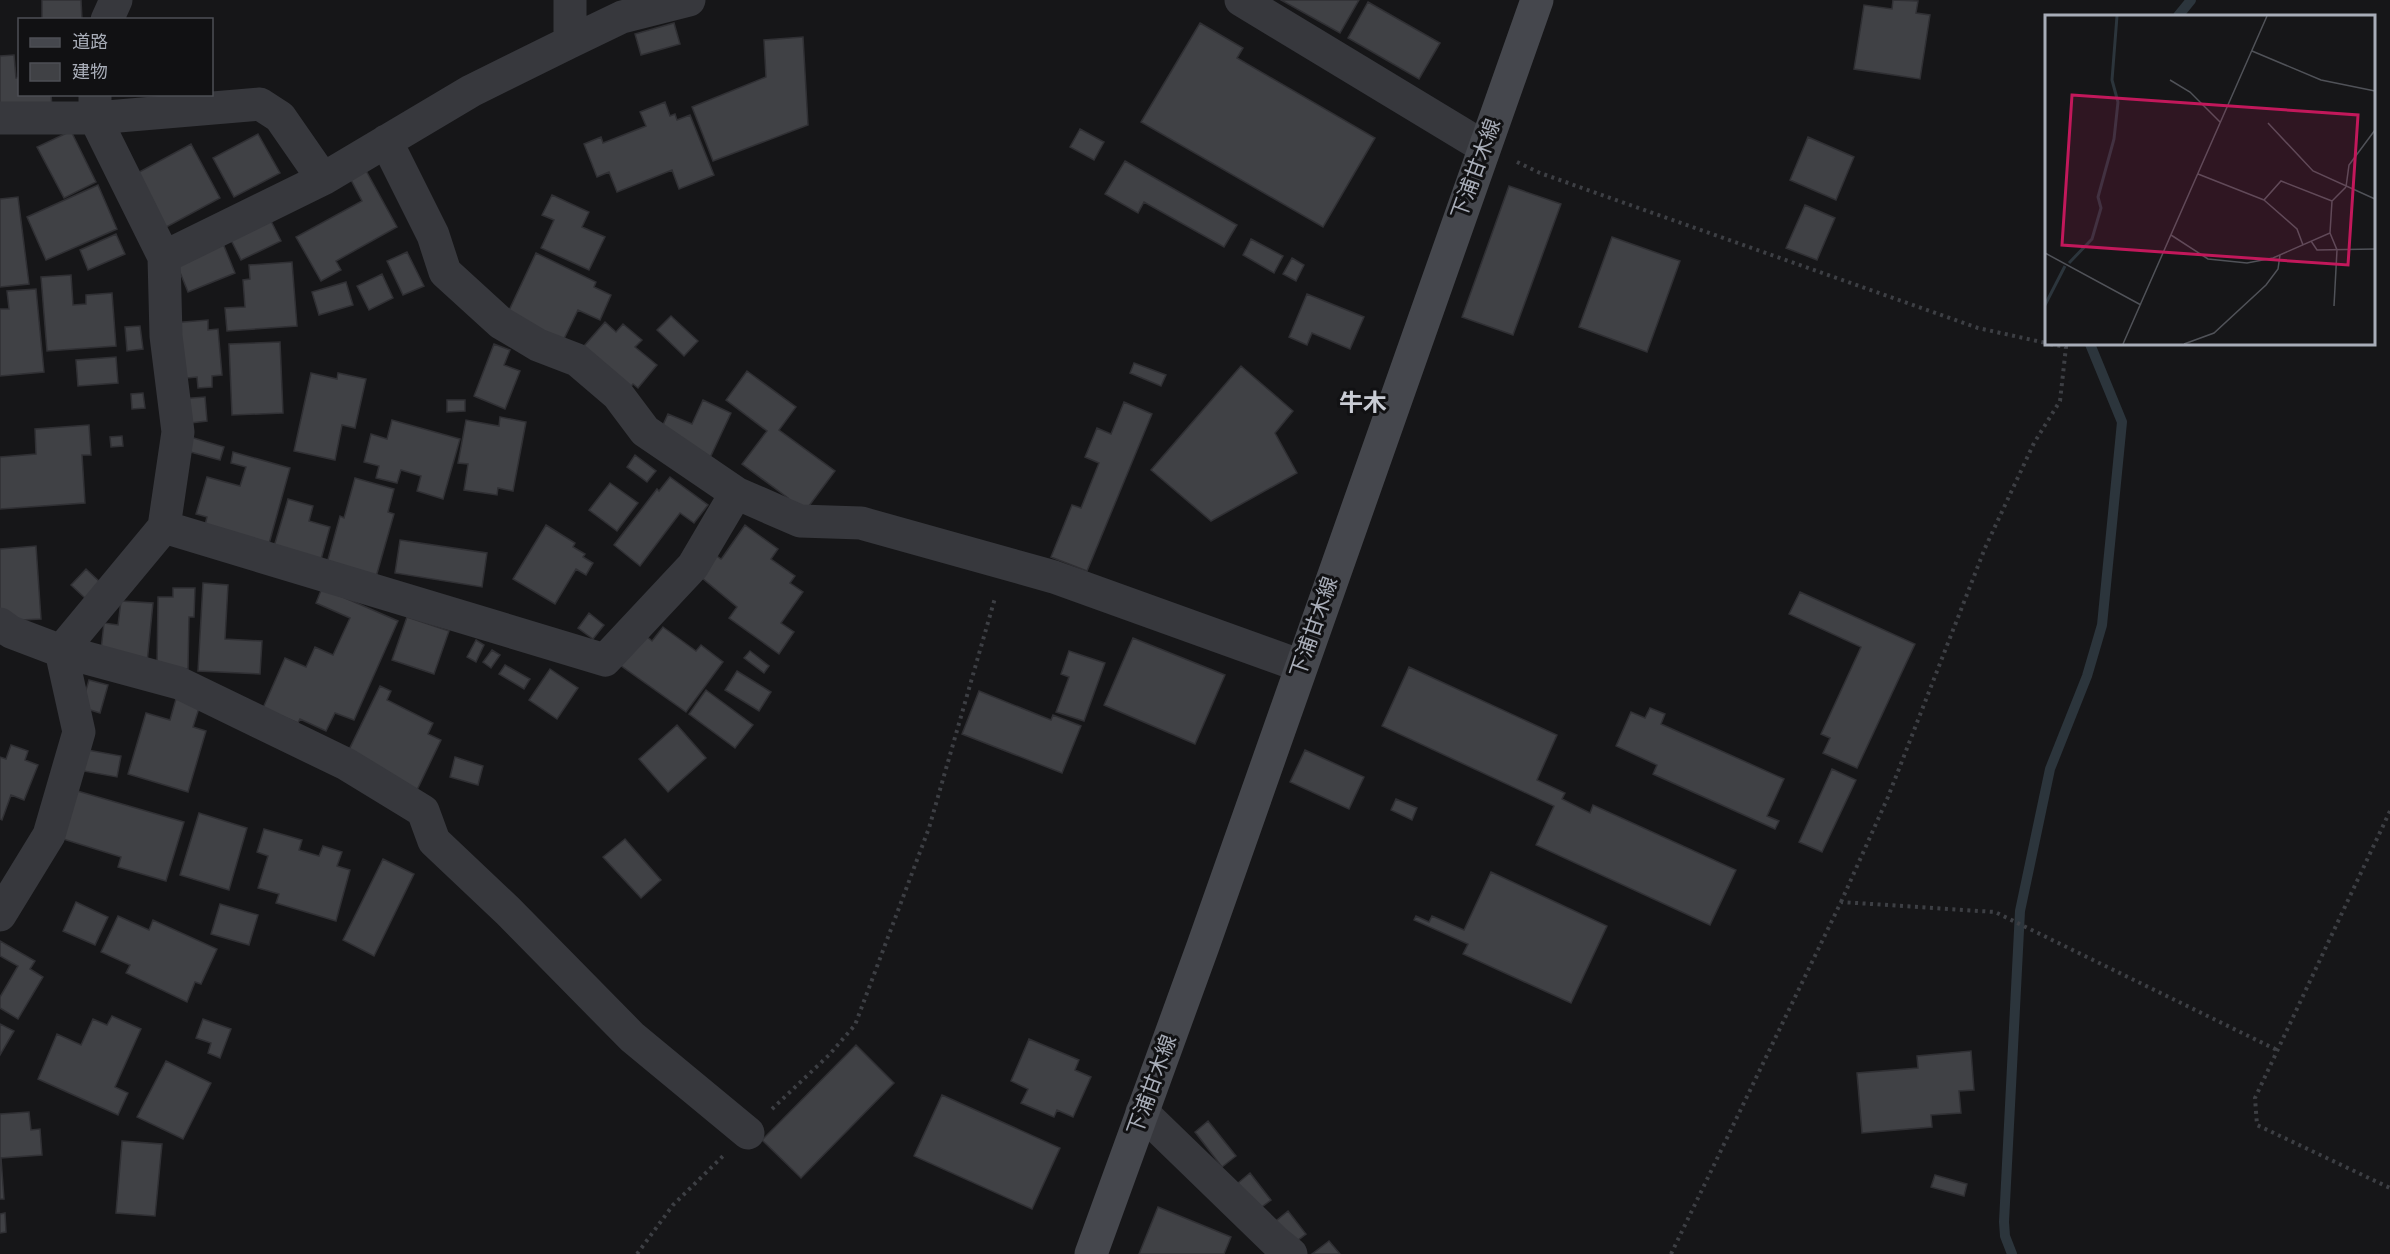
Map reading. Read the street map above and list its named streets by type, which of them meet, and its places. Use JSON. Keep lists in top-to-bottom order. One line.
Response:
{"streets":{"main road":["下浦甘木線"]},"districts":["牛木"],"legend":["道路","建物"]}
